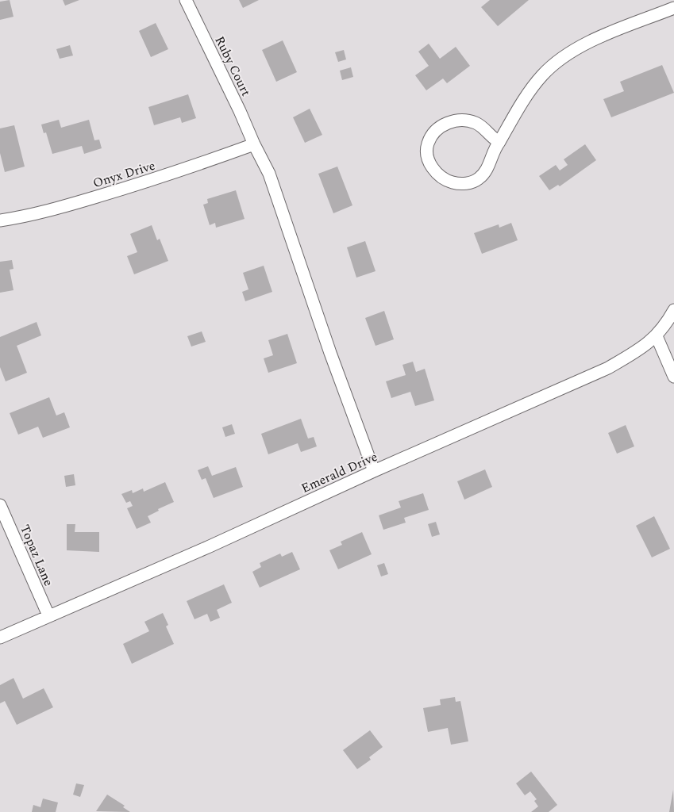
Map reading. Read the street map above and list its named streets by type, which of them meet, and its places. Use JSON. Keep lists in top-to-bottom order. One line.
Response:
{"streets":{"street":["Ruby Court","Onyx Drive","Emerald Drive","Topaz Lane"]},"crossings":[["Ruby Court","Onyx Drive"],["Ruby Court","Emerald Drive"],["Emerald Drive","Topaz Lane"]]}
